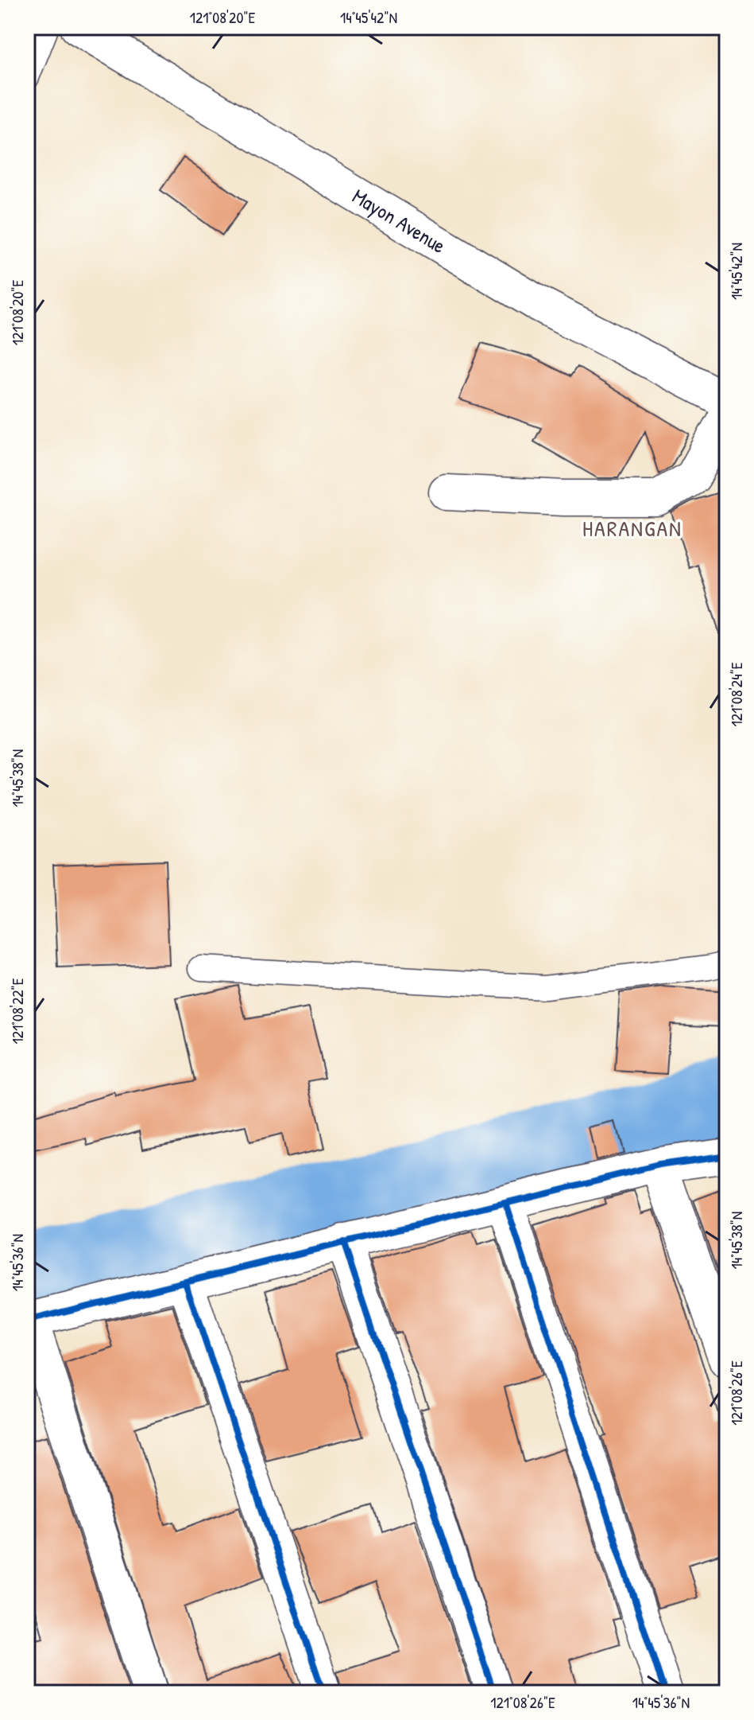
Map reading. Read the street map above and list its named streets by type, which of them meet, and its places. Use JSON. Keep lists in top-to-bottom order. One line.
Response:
{"streets":{"street":["Mayon Avenue"]},"districts":["HARANGAN"],"coordinates":["121°08'20\"E","14°45'42\"N","121°08'24\"E","14°45'38\"N","121°08'22\"E","14°45'36\"N","121°08'26\"E"]}
